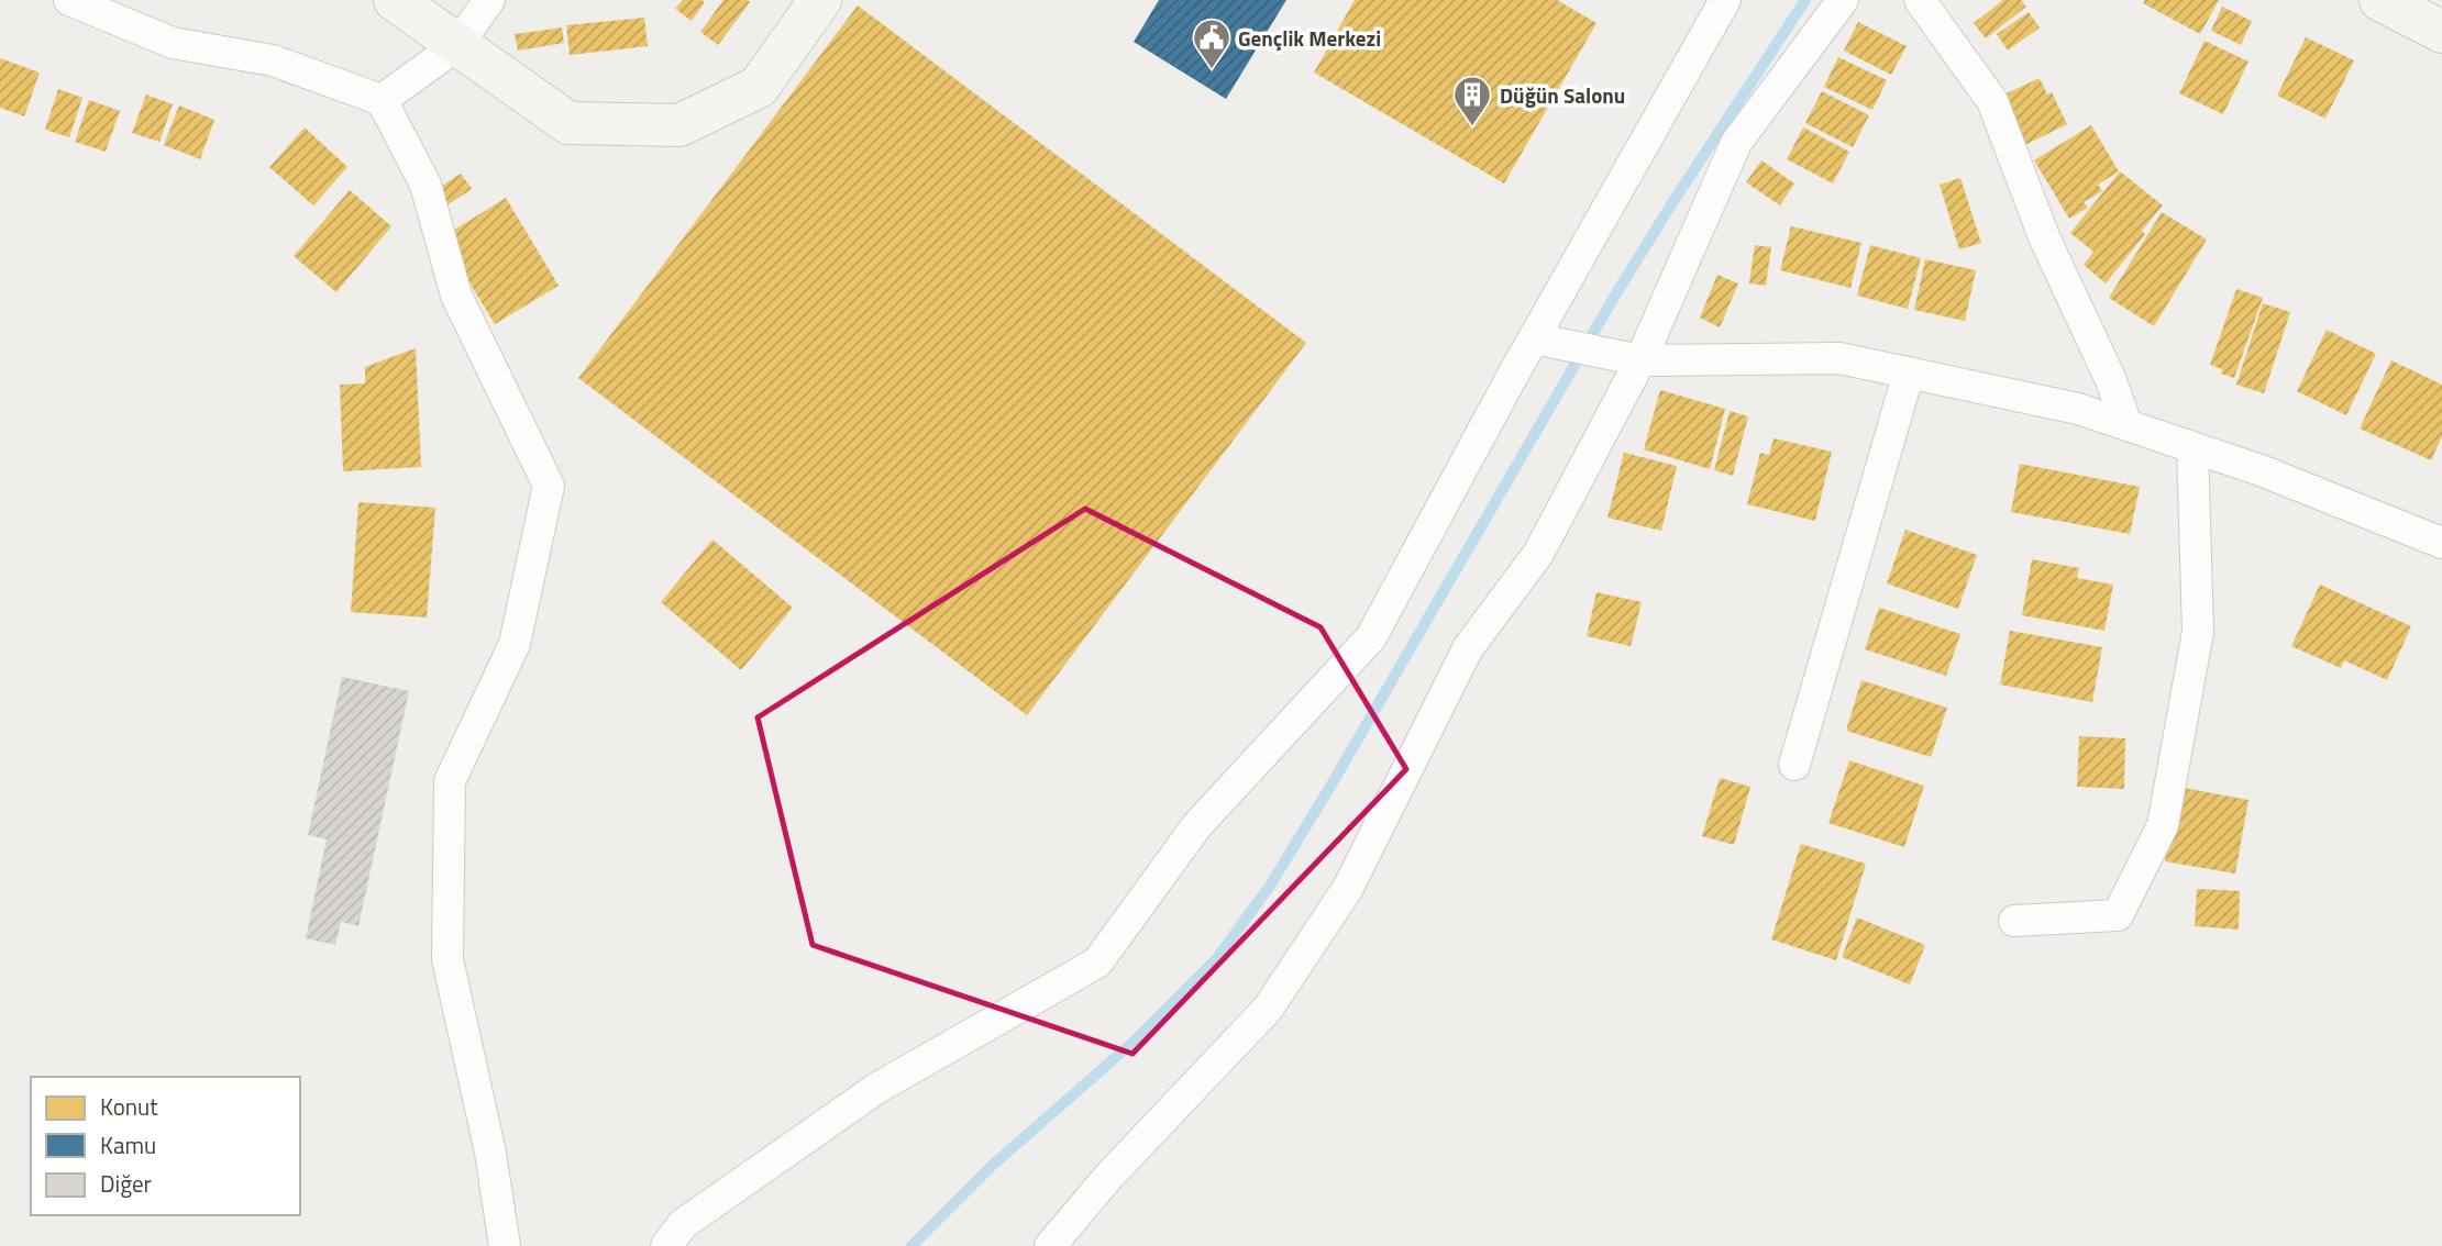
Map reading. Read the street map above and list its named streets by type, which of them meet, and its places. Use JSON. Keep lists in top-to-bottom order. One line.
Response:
{"places":{"public building":["Gençlik Merkezi"],"building":["Düğün Salonu"]},"legend":["Konut","Kamu","Diğer"]}
